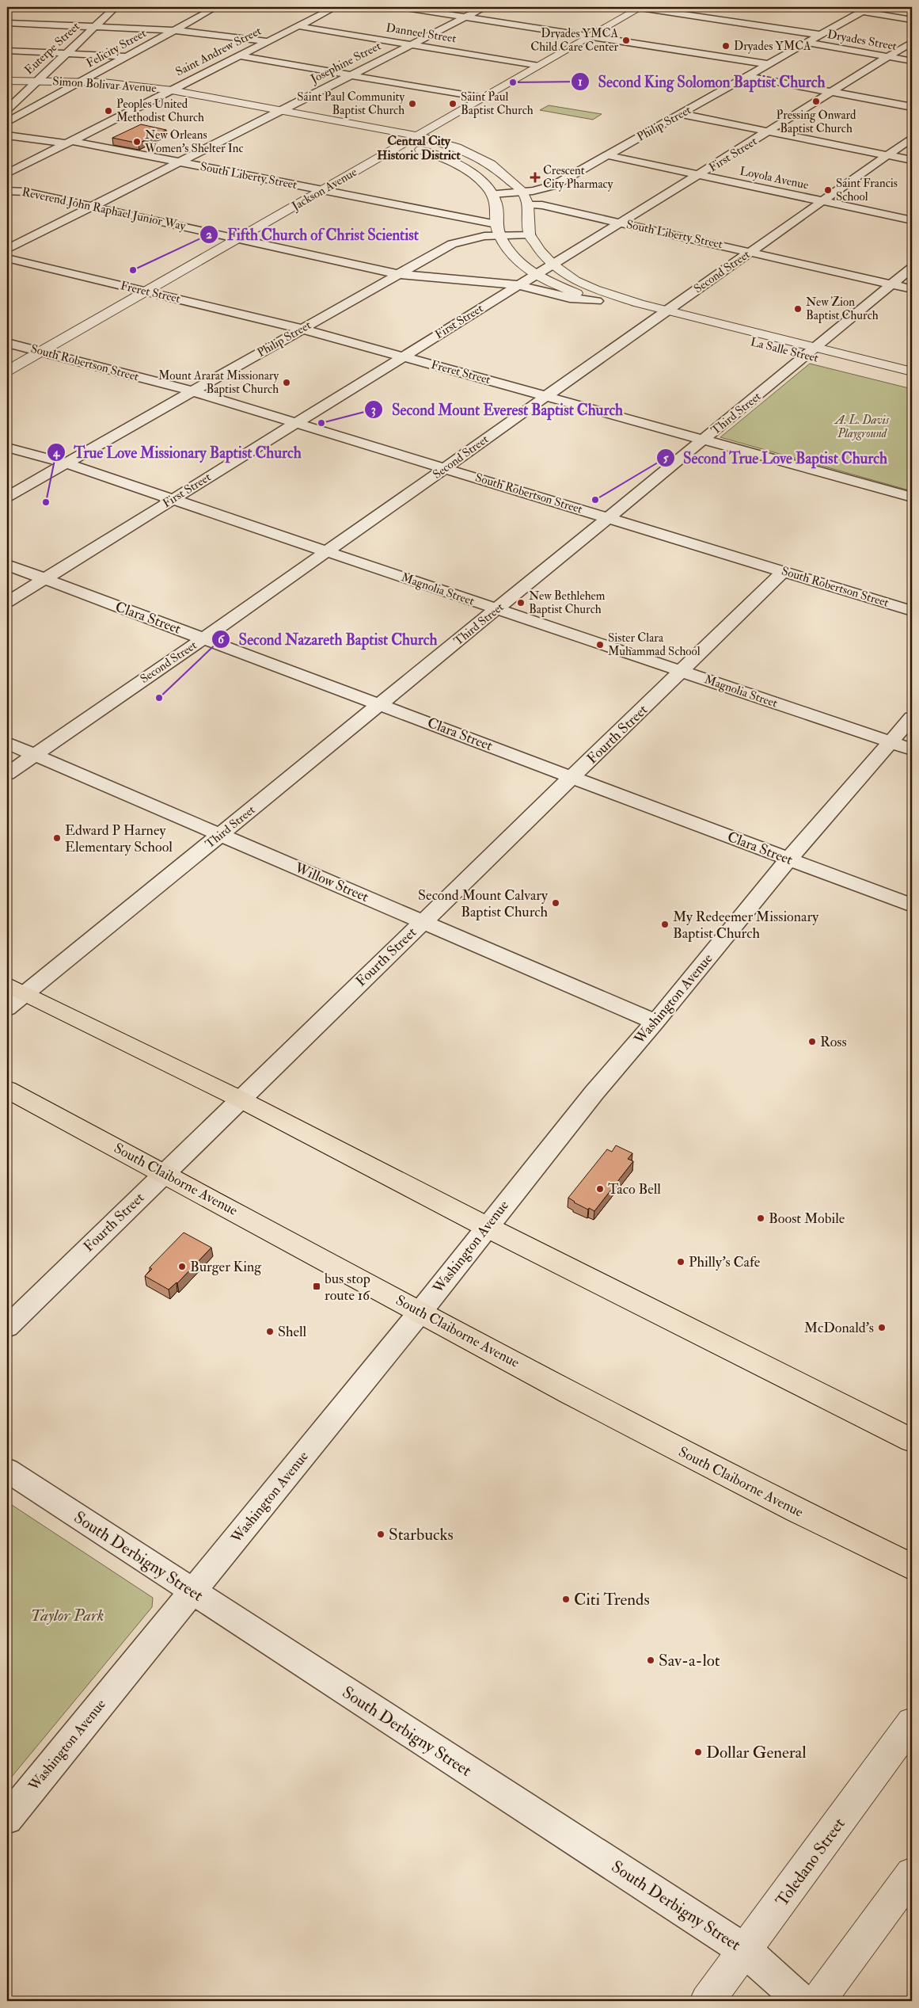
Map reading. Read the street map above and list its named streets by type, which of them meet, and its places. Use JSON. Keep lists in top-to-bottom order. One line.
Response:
{"streets":{"main road":["South Claiborne Avenue"],"street":["Danneel Street","Dryades Street","Euterpe Street","Felicity Street","Saint Andrew Street","Josephine Street","Simon Bolivar Avenue","Philip Street","First Street","South Liberty Street","Loyola Avenue","Jackson Avenue","Reverend John Raphael Junior Way","Second Street","Freret Street","La Salle Street","South Robertson Street","Third Street","Magnolia Street","Clara Street","Fourth Street","Willow Street","Washington Avenue","South Derbigny Street","Toledano Street"]},"crossings":[["Danneel Street","Saint Andrew Street"],["Danneel Street","Josephine Street"],["Danneel Street","Jackson Avenue"],["Dryades Street","Philip Street"],["Dryades Street","First Street"],["Euterpe Street","Simon Bolivar Avenue"],["Felicity Street","Simon Bolivar Avenue"],["Saint Andrew Street","Simon Bolivar Avenue"],["Saint Andrew Street","South Liberty Street"],["Josephine Street","Simon Bolivar Avenue"],["Josephine Street","South Liberty Street"],["Josephine Street","Reverend John Raphael Junior Way"],["Simon Bolivar Avenue","Philip Street"],["Simon Bolivar Avenue","First Street"],["Simon Bolivar Avenue","South Liberty Street"],["Simon Bolivar Avenue","Jackson Avenue"],["Simon Bolivar Avenue","Second Street"],["Simon Bolivar Avenue","La Salle Street"],["Philip Street","South Liberty Street"],["Philip Street","Loyola Avenue"],["Philip Street","Reverend John Raphael Junior Way"],["Philip Street","Freret Street"],["Philip Street","South Robertson Street"],["Philip Street","Magnolia Street"],["First Street","South Liberty Street"],["First Street","Loyola Avenue"],["First Street","Reverend John Raphael Junior Way"],["First Street","Freret Street"],["First Street","South Robertson Street"],["First Street","Magnolia Street"],["First Street","Clara Street"],["South Liberty Street","Jackson Avenue"],["South Liberty Street","Second Street"],["South Liberty Street","Third Street"],["Loyola Avenue","Second Street"],["Jackson Avenue","Reverend John Raphael Junior Way"],["Jackson Avenue","Freret Street"],["Jackson Avenue","South Robertson Street"],["Second Street","Freret Street"],["Second Street","La Salle Street"],["Second Street","South Robertson Street"],["Second Street","Magnolia Street"],["Second Street","Clara Street"],["Second Street","Willow Street"],["Freret Street","Third Street"],["La Salle Street","Third Street"],["South Robertson Street","Third Street"],["South Robertson Street","Fourth Street"],["Third Street","Magnolia Street"],["Third Street","Clara Street"],["Third Street","Willow Street"],["Magnolia Street","Fourth Street"],["Magnolia Street","Washington Avenue"],["Clara Street","Fourth Street"],["Clara Street","Washington Avenue"],["Fourth Street","Willow Street"],["Fourth Street","South Claiborne Avenue"],["Willow Street","Washington Avenue"],["Washington Avenue","South Claiborne Avenue"],["Washington Avenue","South Derbigny Street"],["South Derbigny Street","Toledano Street"]],"districts":["Central City Historic District"],"parks":["A. L. Davis Playground","Taylor Park"],"places":{"other":["Dryades YMCA Child Care Center","Dryades YMCA","Second King Solomon Baptist Church","Pressing Onward Baptist Church","Saint Paul Community Baptist Church","Saint Paul Baptist Church","Peoples United Methodist Church","New Orleans Women's Shelter Inc","Saint Francis School","Fifth Church of Christ Scientist","New Zion Baptist Church","Mount Ararat Missionary Baptist Church","Second Mount Everest Baptist Church","Second True Love Baptist Church","True Love Missionary Baptist Church","New Bethlehem Baptist Church","Sister Clara Muhammad School","Second Nazareth Baptist Church","Edward P Harney Elementary School","Second Mount Calvary Baptist Church","My Redeemer Missionary Baptist Church","Ross","Taco Bell","Boost Mobile","Philly's Cafe","Burger King","McDonald's","Shell","Starbucks","Citi Trends","Sav-a-lot","Dollar General"],"health":["Crescent City Pharmacy"],"transit":["bus stop route 16"]}}
